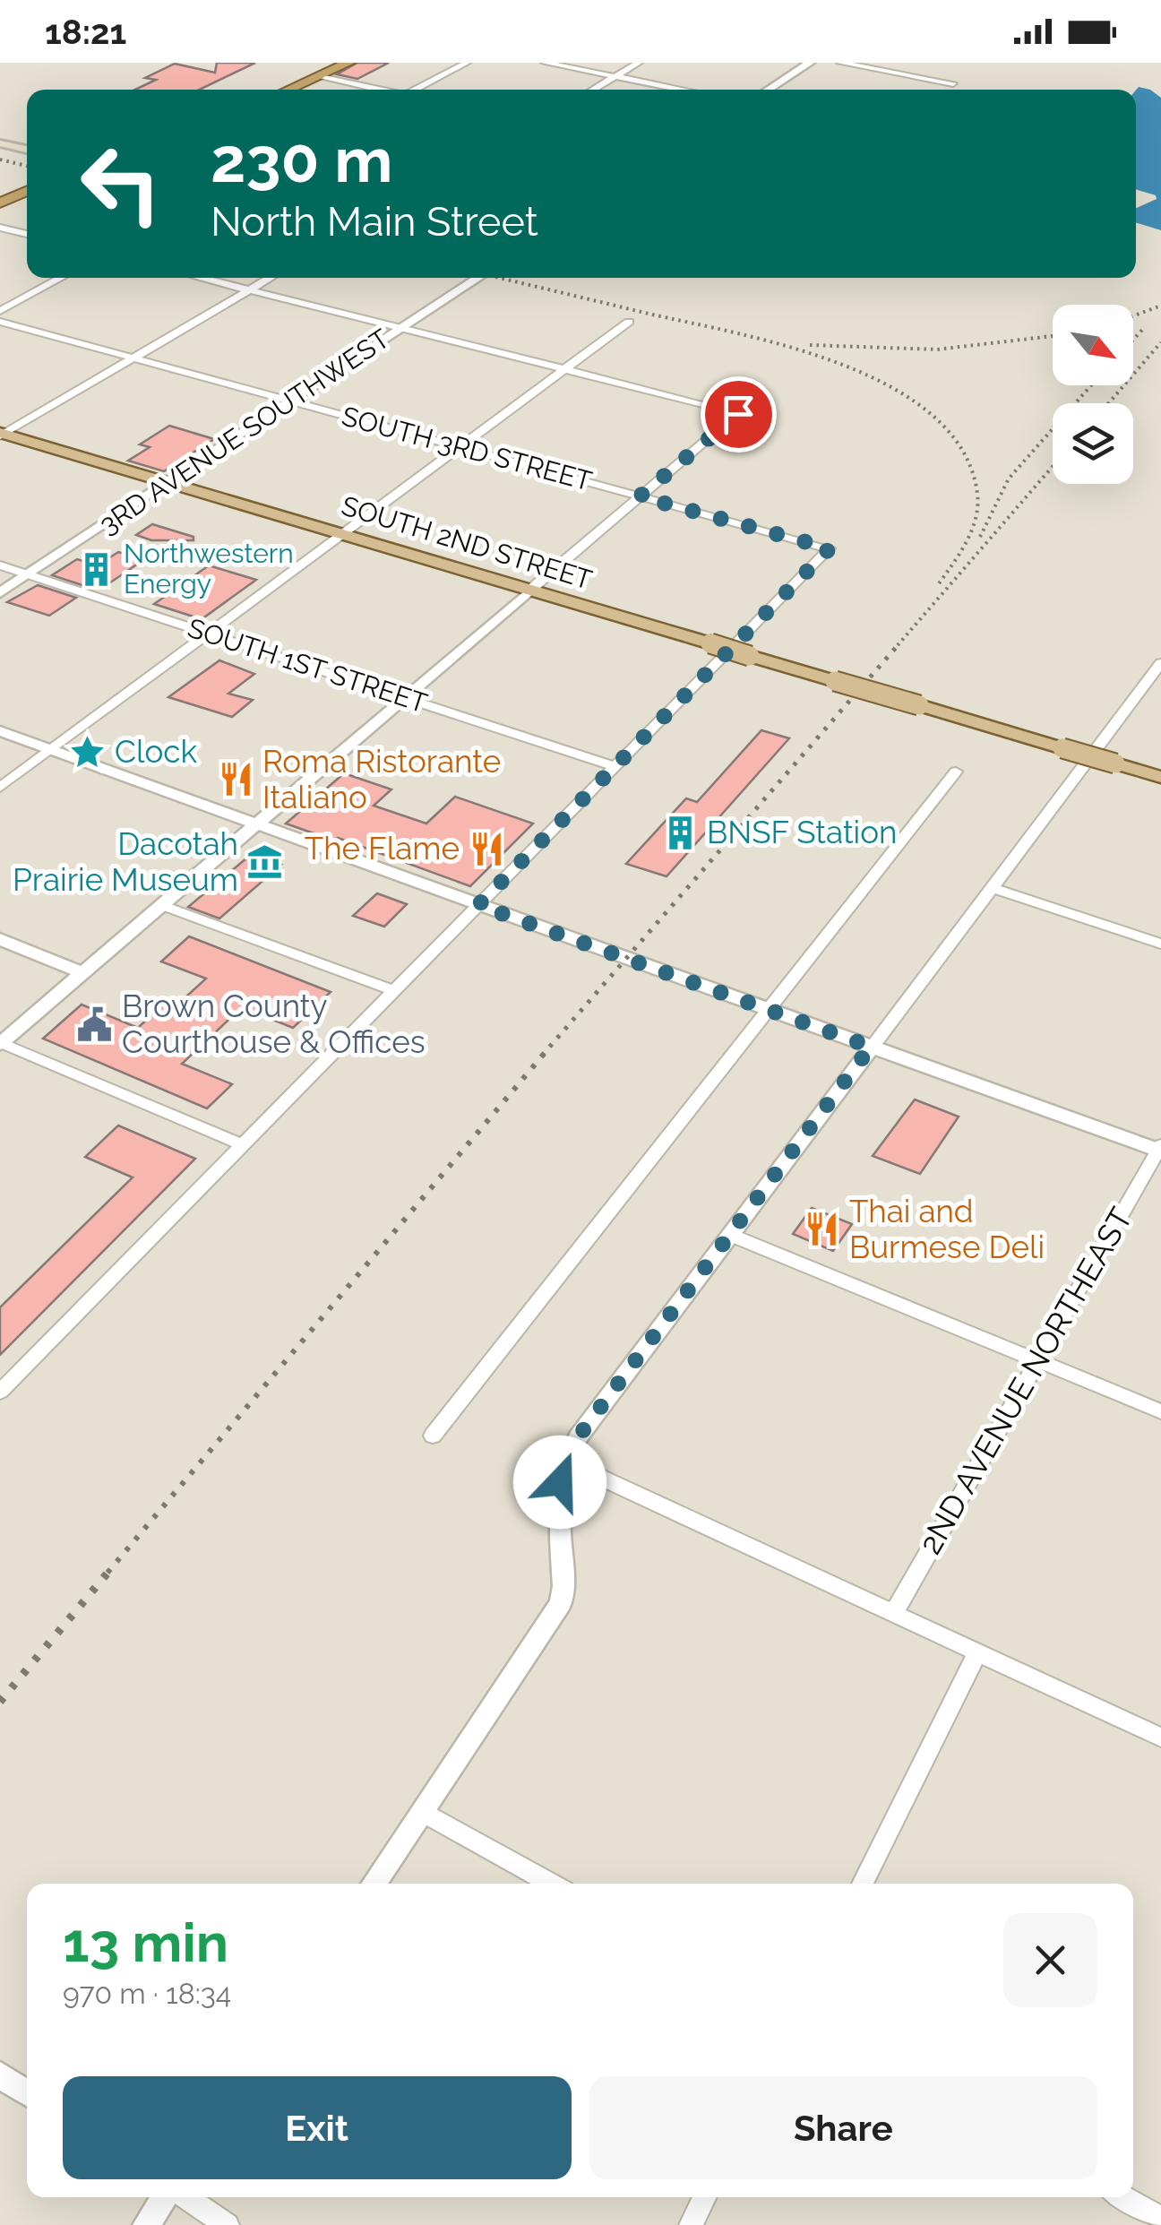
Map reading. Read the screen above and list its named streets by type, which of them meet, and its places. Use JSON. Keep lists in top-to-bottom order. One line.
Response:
{"streets":{"main road":["SOUTH 2ND STREET"],"street":["3RD AVENUE SOUTHWEST","SOUTH 3RD STREET","SOUTH 1ST STREET","2ND AVENUE NORTHEAST"]},"crossings":[["3RD AVENUE SOUTHWEST","SOUTH 3RD STREET"],["3RD AVENUE SOUTHWEST","SOUTH 2ND STREET"],["3RD AVENUE SOUTHWEST","SOUTH 1ST STREET"],["SOUTH 3RD STREET","SOUTH 1ST STREET"]],"places":{"building":["Northwestern Energy","BNSF Station"],"place":["Clock"],"restaurant":["Roma Ristorante Italiano","The Flame","Thai and Burmese Deli"],"museum":["Dacotah Prairie Museum"],"public building":["Brown County Courthouse & Offices"]},"north":"bottom right","page":{"status":"18:21","turn":["230 m","North Main Street"],"heading":["13 min","970 m · 18:34"],"buttons":["Exit","Share"]}}
